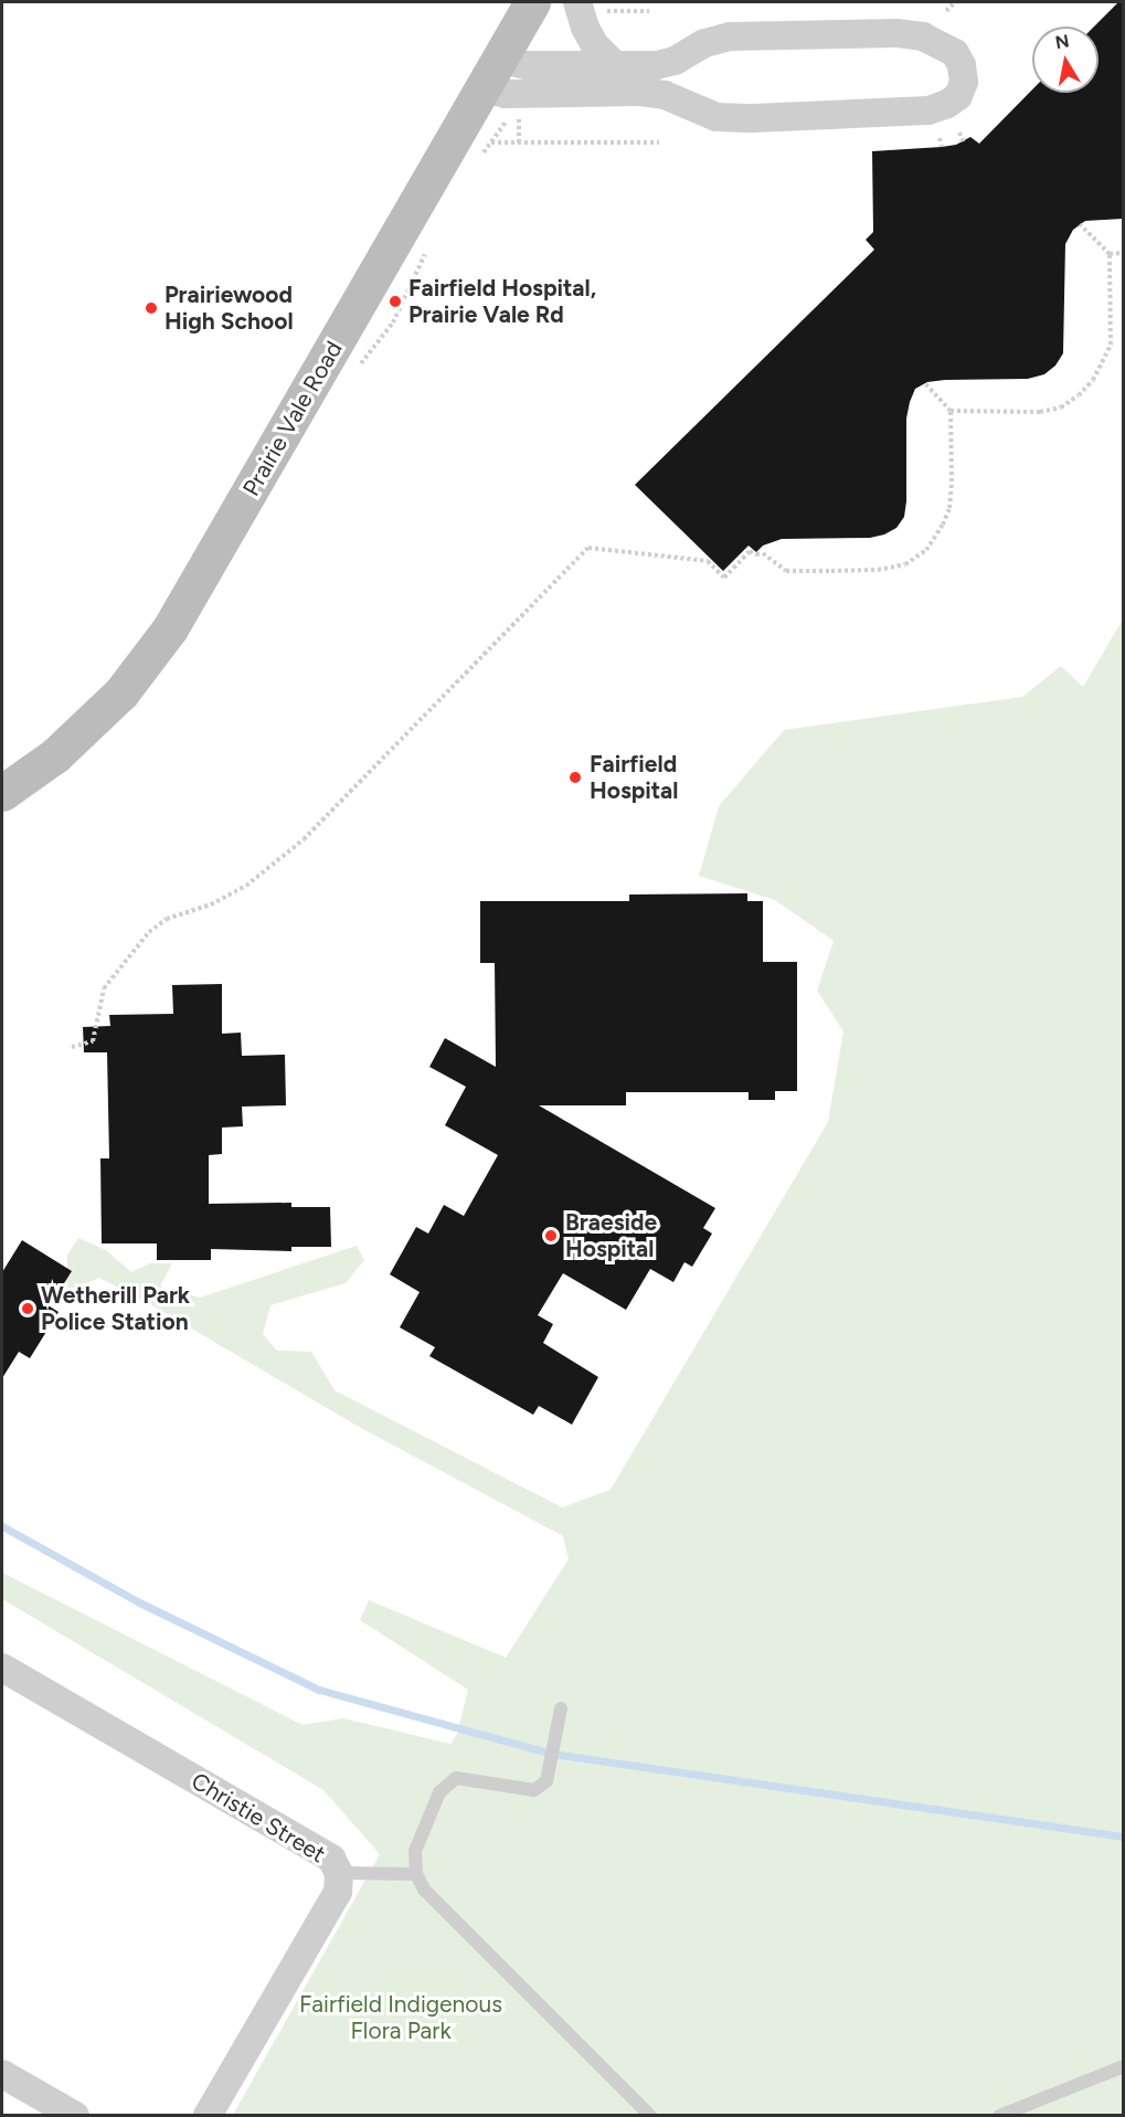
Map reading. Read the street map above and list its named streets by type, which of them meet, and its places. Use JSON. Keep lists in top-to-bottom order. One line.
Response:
{"streets":{"main road":["Prairie Vale Road"],"street":["Christie Street"]},"parks":["Fairfield Indigenous Flora Park"],"places":["Fairfield Hospital, Prairie Vale Rd","Prairiewood High School","Fairfield Hospital","Braeside Hospital","Wetherill Park Police Station"],"north":"top"}
